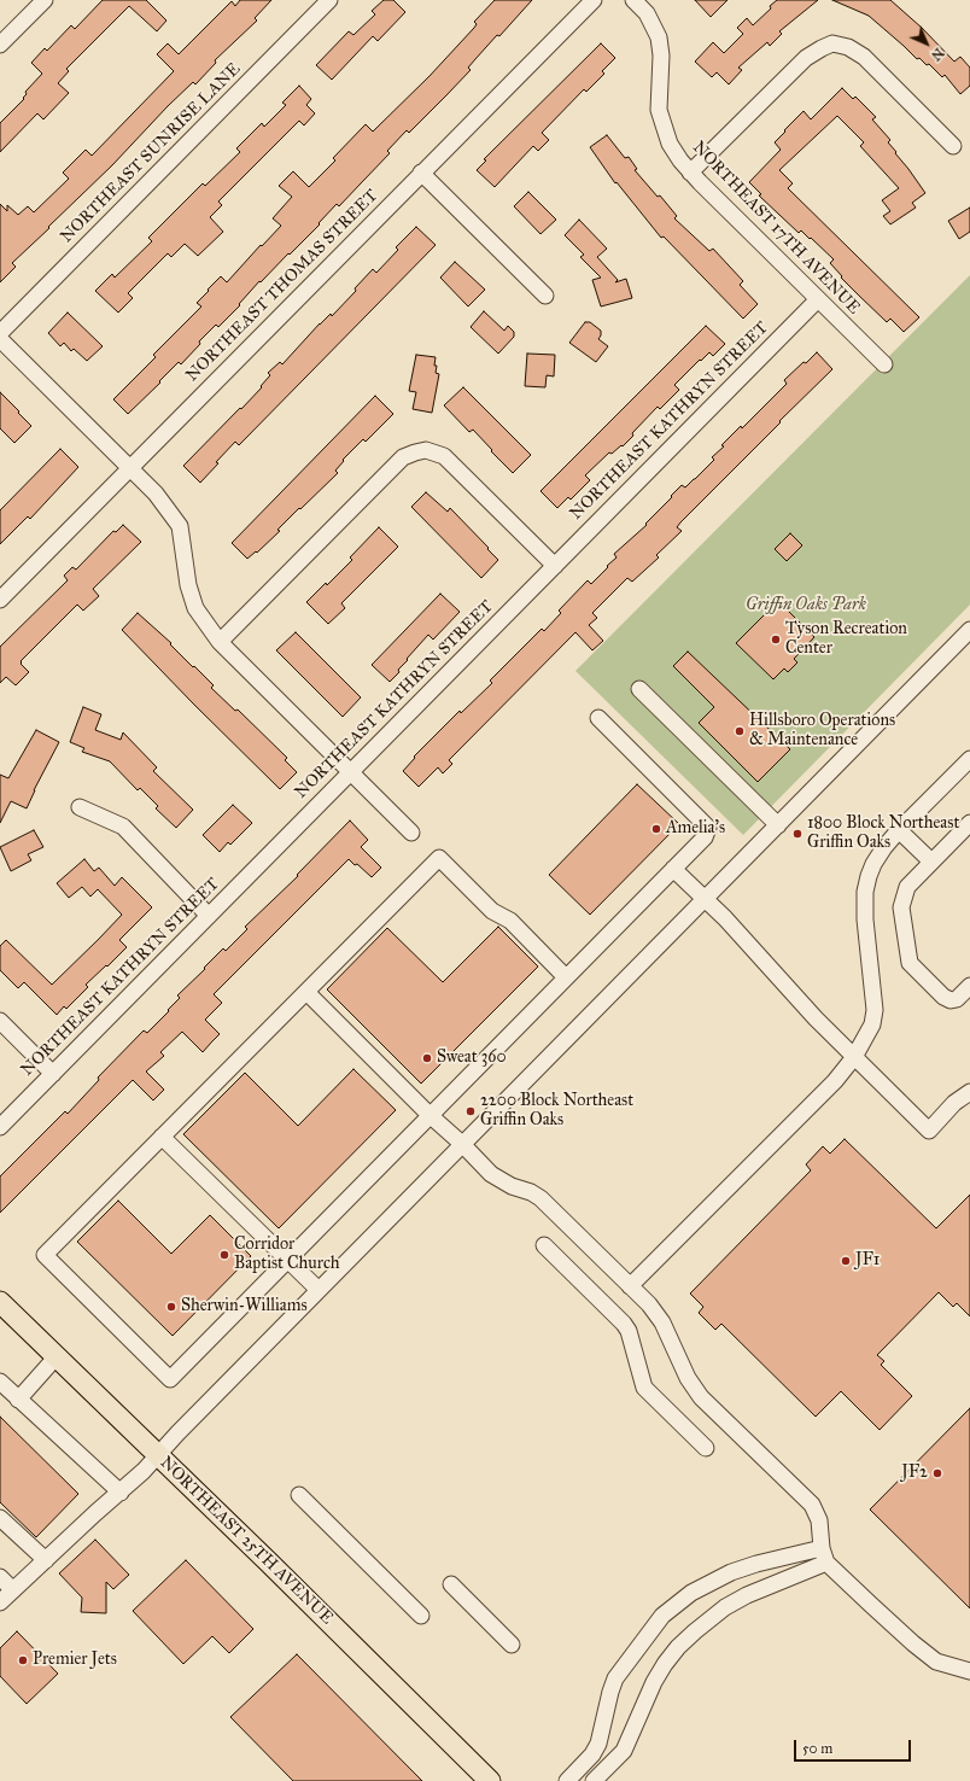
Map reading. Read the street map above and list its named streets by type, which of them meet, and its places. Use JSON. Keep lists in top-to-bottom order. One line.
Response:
{"streets":{"main road":["NORTHEAST 25TH AVENUE"],"street":["NORTHEAST SUNRISE LANE","NORTHEAST 17TH AVENUE","NORTHEAST THOMAS STREET","NORTHEAST KATHRYN STREET"]},"crossings":[["NORTHEAST 17TH AVENUE","NORTHEAST KATHRYN STREET"]],"parks":["Griffin Oaks Park"],"places":["Tyson Recreation Center","Hillsboro Operations & Maintenance","Amelia's","1800 Block Northeast Griffin Oaks","Sweat 360","2200 Block Northeast Griffin Oaks","Corridor Baptist Church","JF1","Sherwin-Williams","JF2","Premier Jets"],"scale_bar":"50 m","north":"bottom right"}
